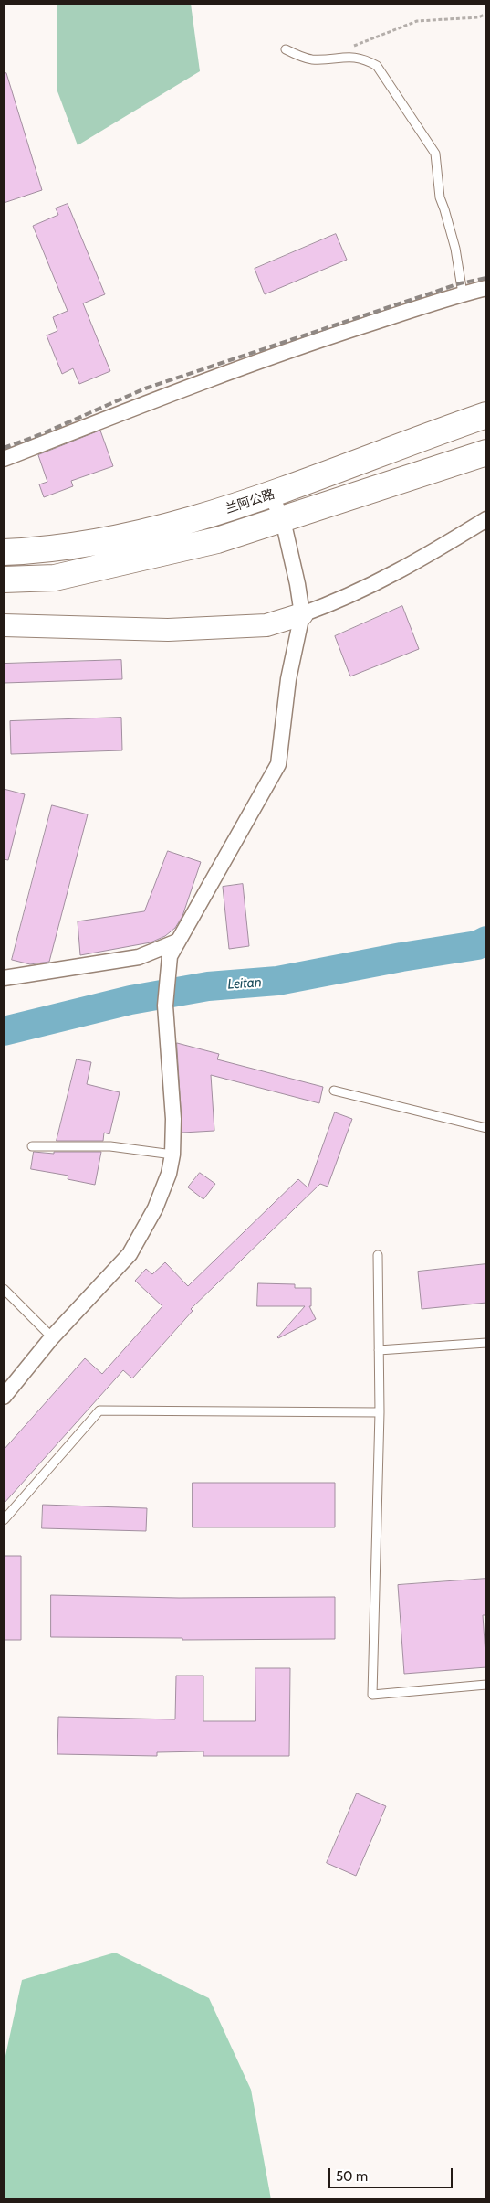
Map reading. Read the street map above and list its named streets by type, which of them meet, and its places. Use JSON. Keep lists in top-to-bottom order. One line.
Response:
{"streets":{"highway":["兰阿公路"]},"water":["Leitan"],"scale_bar":"50 m"}
